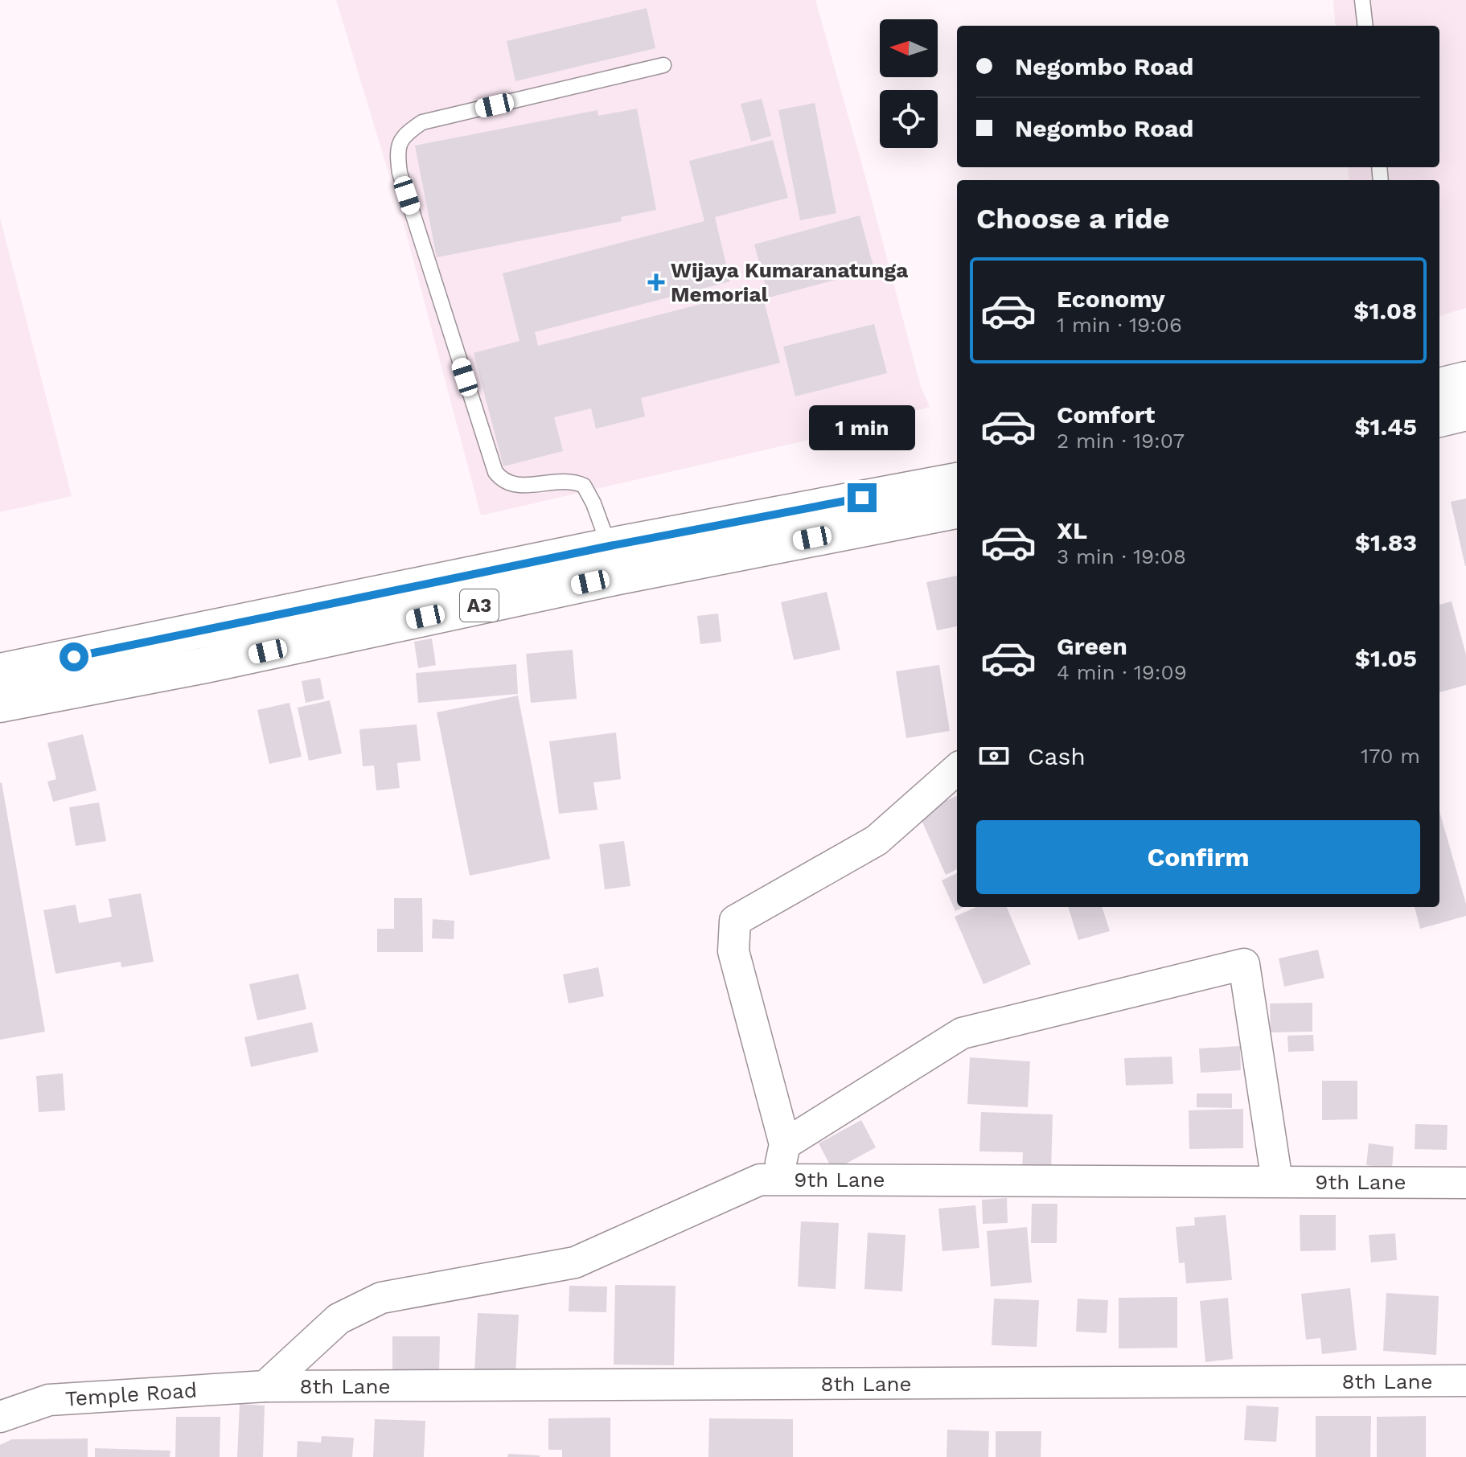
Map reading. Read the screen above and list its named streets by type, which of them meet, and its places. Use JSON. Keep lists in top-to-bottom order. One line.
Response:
{"streets":{"highway":["A3"],"street":["9th Lane","8th Lane","Temple Road"]},"crossings":[["9th Lane","8th Lane"],["9th Lane","Temple Road"],["8th Lane","Temple Road"]],"places":{"health":["Wijaya Kumaranatunga Memorial"]},"north":"left","page":{"banner":["Negombo Road","Negombo Road"],"heading":"Choose a ride","list":[{"name":"Economy","note":"1 min · 19:06","value":"$1.08"},{"name":"Comfort","note":"2 min · 19:07","value":"$1.45"},{"name":"XL","note":"3 min · 19:08","value":"$1.83"},{"name":"Green","note":"4 min · 19:09","value":"$1.05"}],"bubble":"1 min","pay":["Cash","170 m"],"buttons":"Confirm"}}
